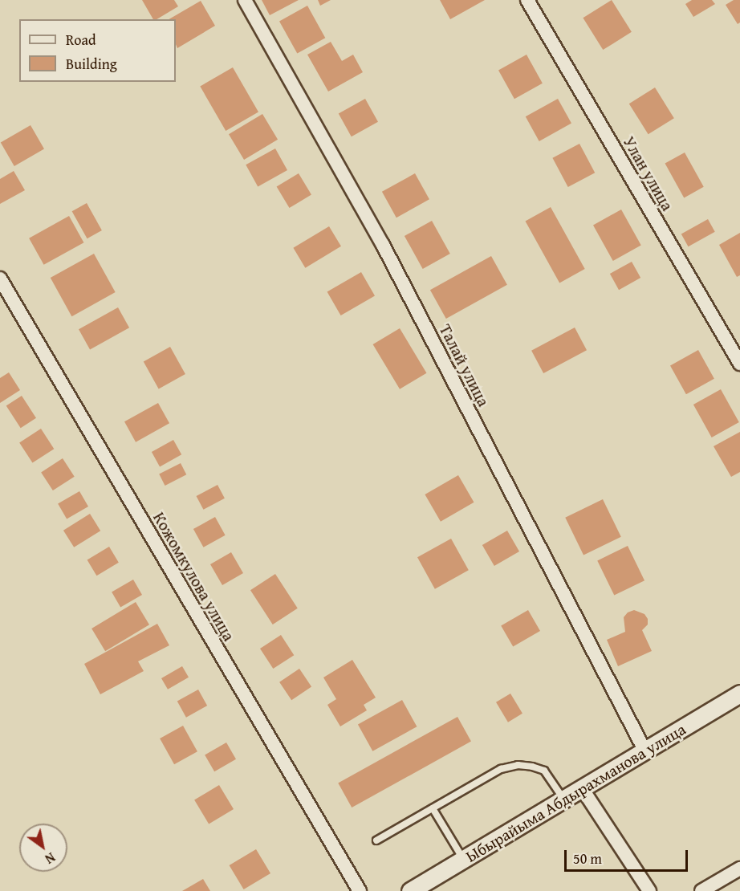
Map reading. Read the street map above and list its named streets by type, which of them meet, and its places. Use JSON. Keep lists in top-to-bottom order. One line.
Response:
{"streets":{"street":["Улан улица","Талай улица","Кожомкулова улица","Ыбырайыма Абдырахманова улица"]},"crossings":[["Талай улица","Ыбырайыма Абдырахманова улица"]],"legend":["Road","Building"],"scale_bar":"50 m","north":"bottom right"}
